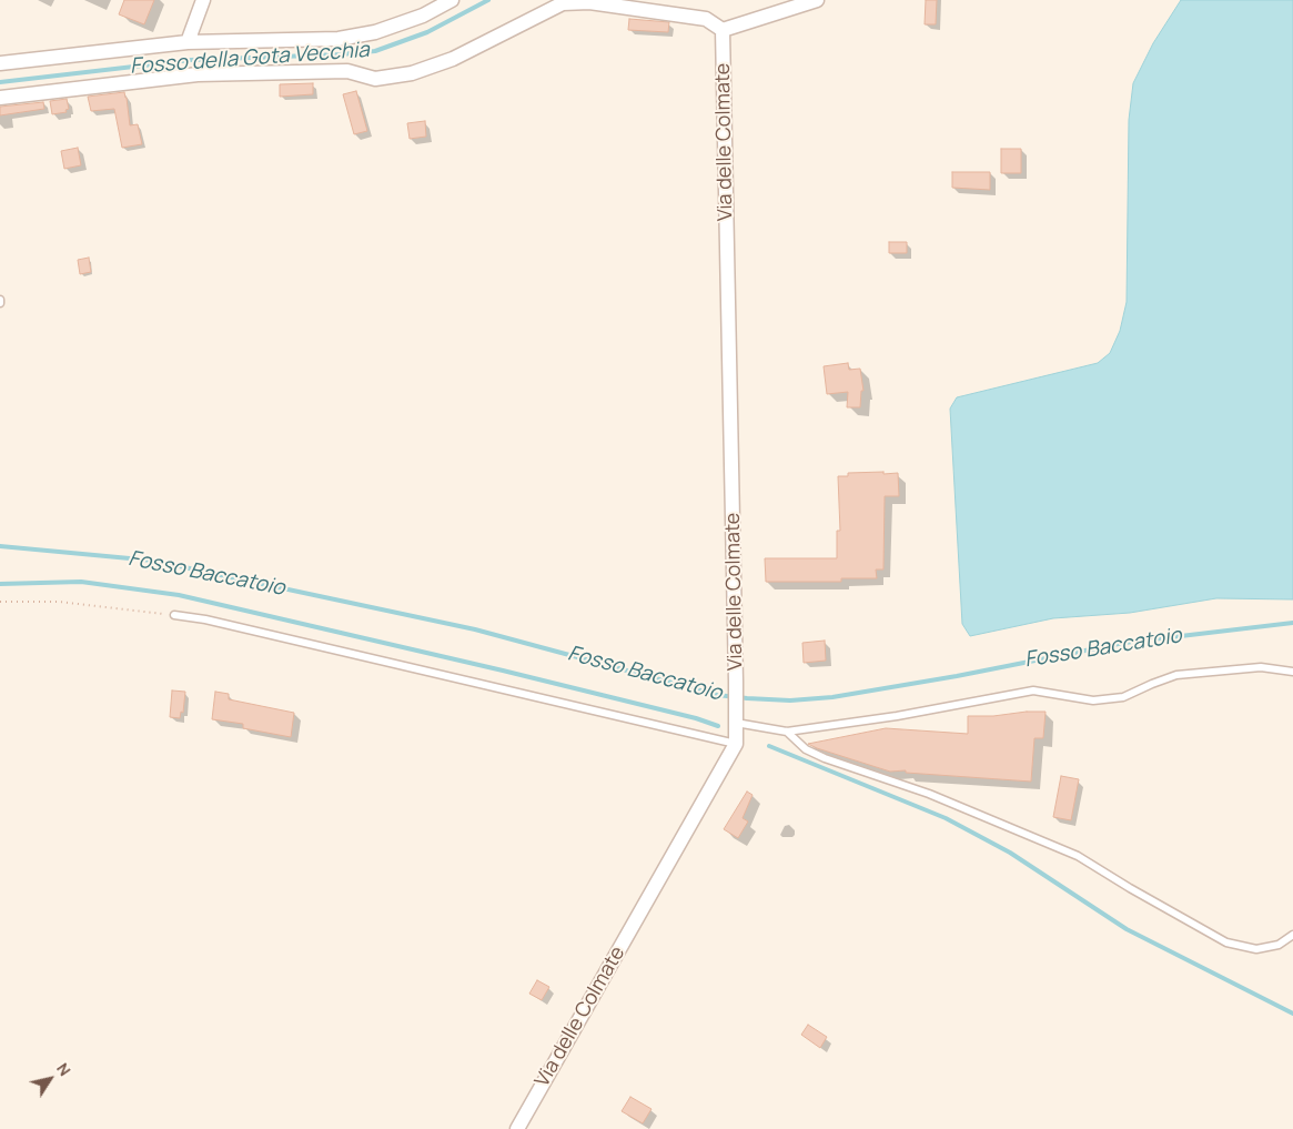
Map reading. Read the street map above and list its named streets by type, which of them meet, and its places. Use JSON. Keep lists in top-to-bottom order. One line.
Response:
{"streets":{"street":["Via delle Colmate"]},"water":["Fosso della Gota Vecchia","Fosso Baccatoio"],"north":"top right"}
